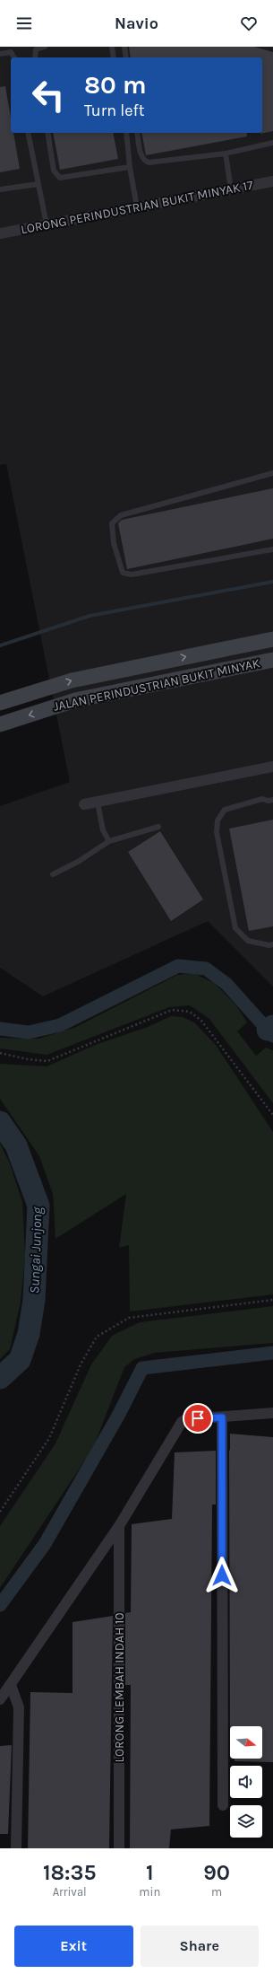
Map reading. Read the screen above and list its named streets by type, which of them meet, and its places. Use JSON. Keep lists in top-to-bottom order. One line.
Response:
{"streets":{"main road":["JALAN PERINDUSTRIAN BUKIT MINYAK"],"street":["LORONG PERINDUSTRIAN BUKIT MINYAK 17","LORONG LEMBAH INDAH 10"]},"water":["Sungai Junjong"],"north":"right","page":{"header":"Navio","turn":["80 m","Turn left"],"eta":["18:35","Arrival","1","min","90","m"],"buttons":["Exit","Share"]}}
